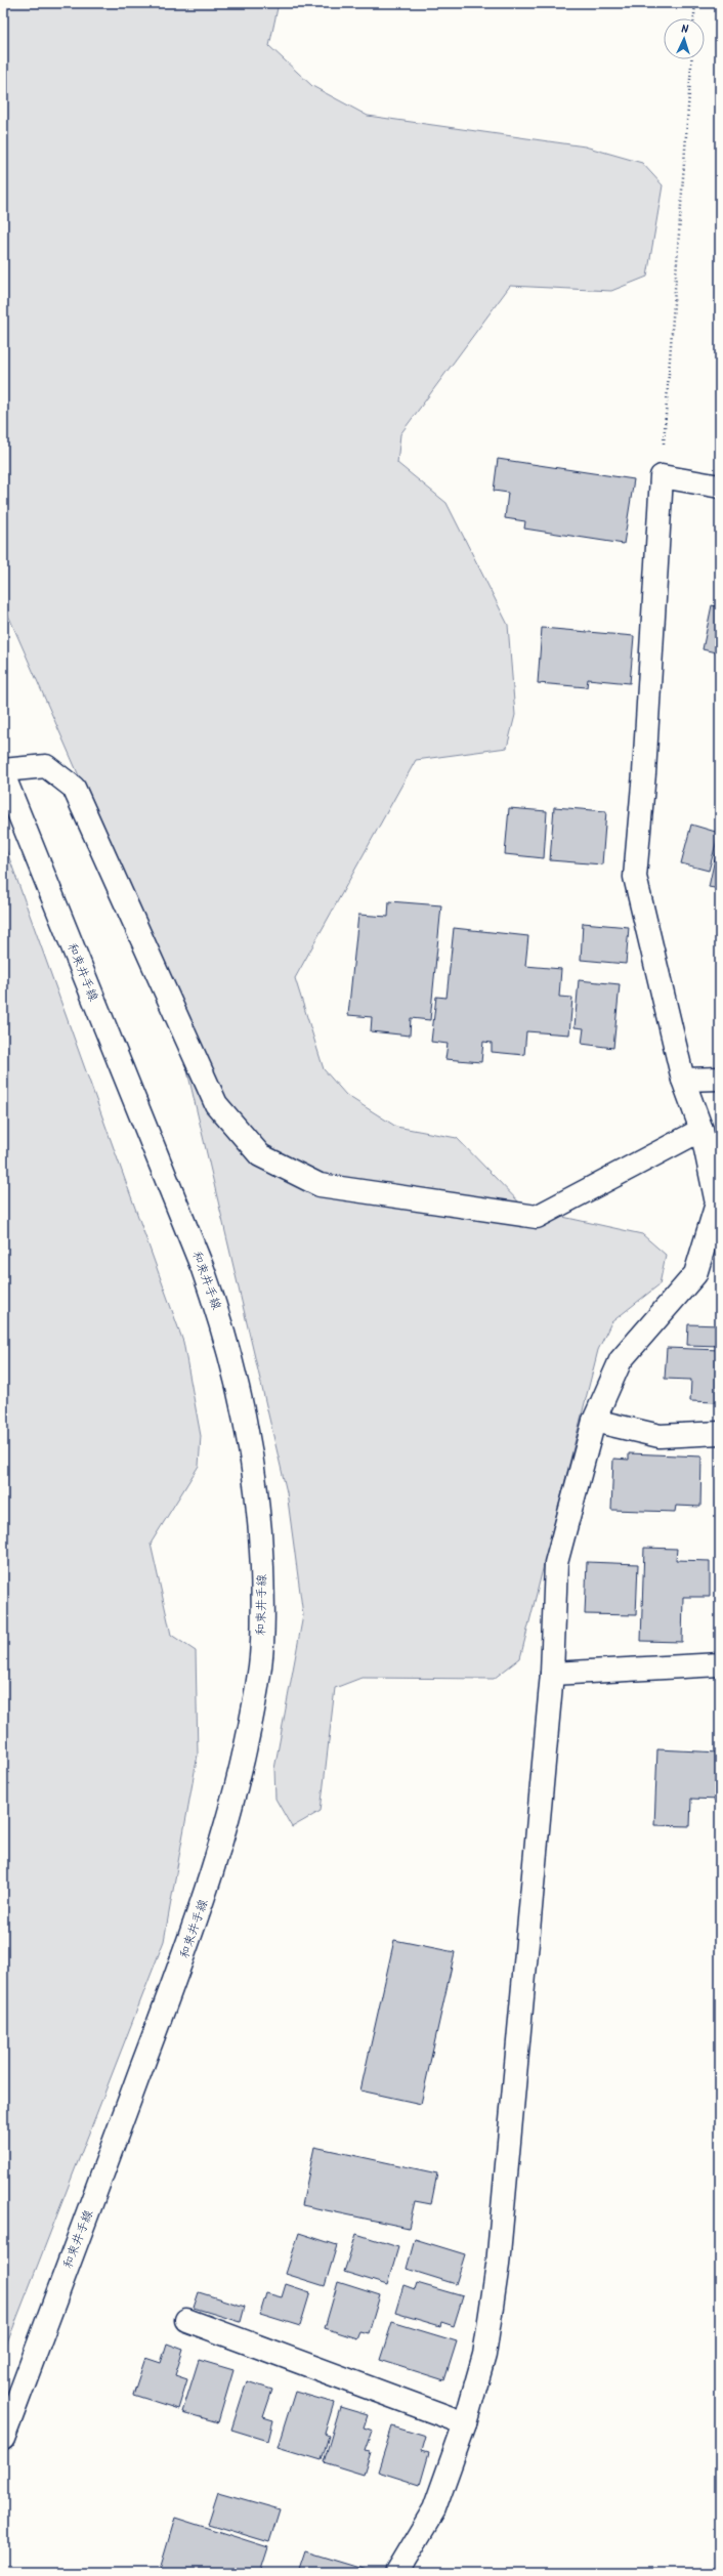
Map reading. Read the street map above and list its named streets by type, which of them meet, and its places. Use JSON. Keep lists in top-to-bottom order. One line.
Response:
{"streets":{"street":["和束井手線"]},"north":"top"}
